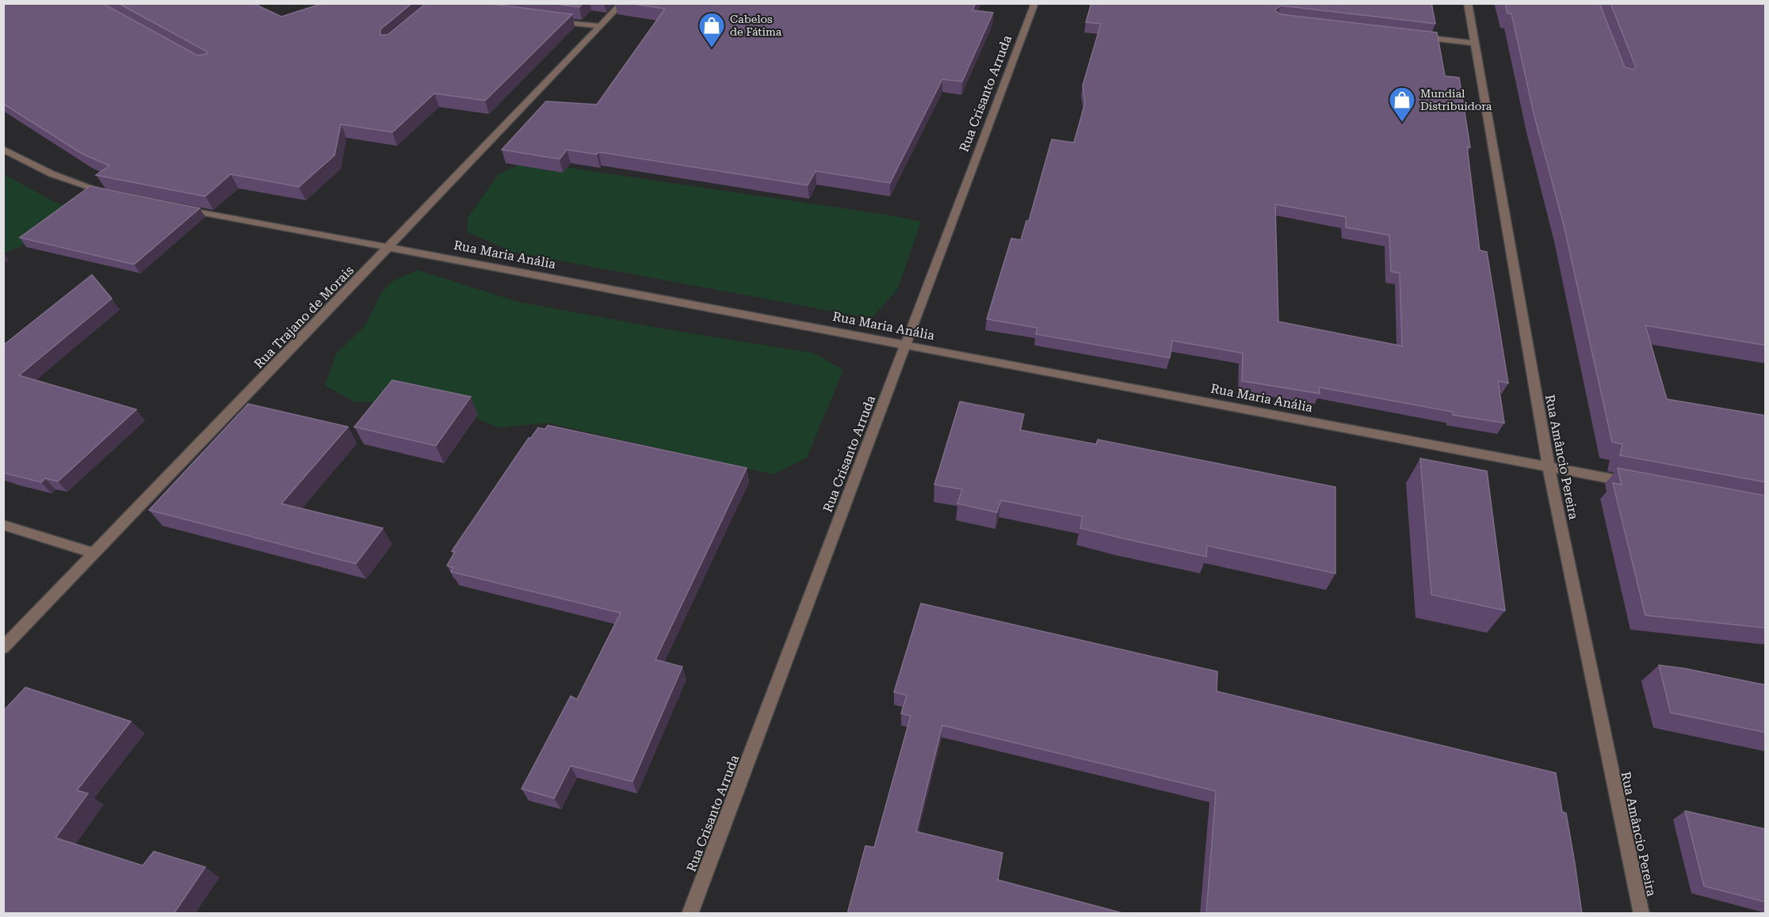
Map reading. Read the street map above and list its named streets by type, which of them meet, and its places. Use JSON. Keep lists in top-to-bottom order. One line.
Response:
{"streets":{"street":["Rua Crisanto Arruda","Rua Maria Anália","Rua Trajano de Morais","Rua Amâncio Pereira"]},"crossings":[["Rua Crisanto Arruda","Rua Maria Anália"],["Rua Maria Anália","Rua Trajano de Morais"],["Rua Maria Anália","Rua Amâncio Pereira"]],"places":{"shop":["Cabelos de Fátima","Mundial Distribuidora"]}}
